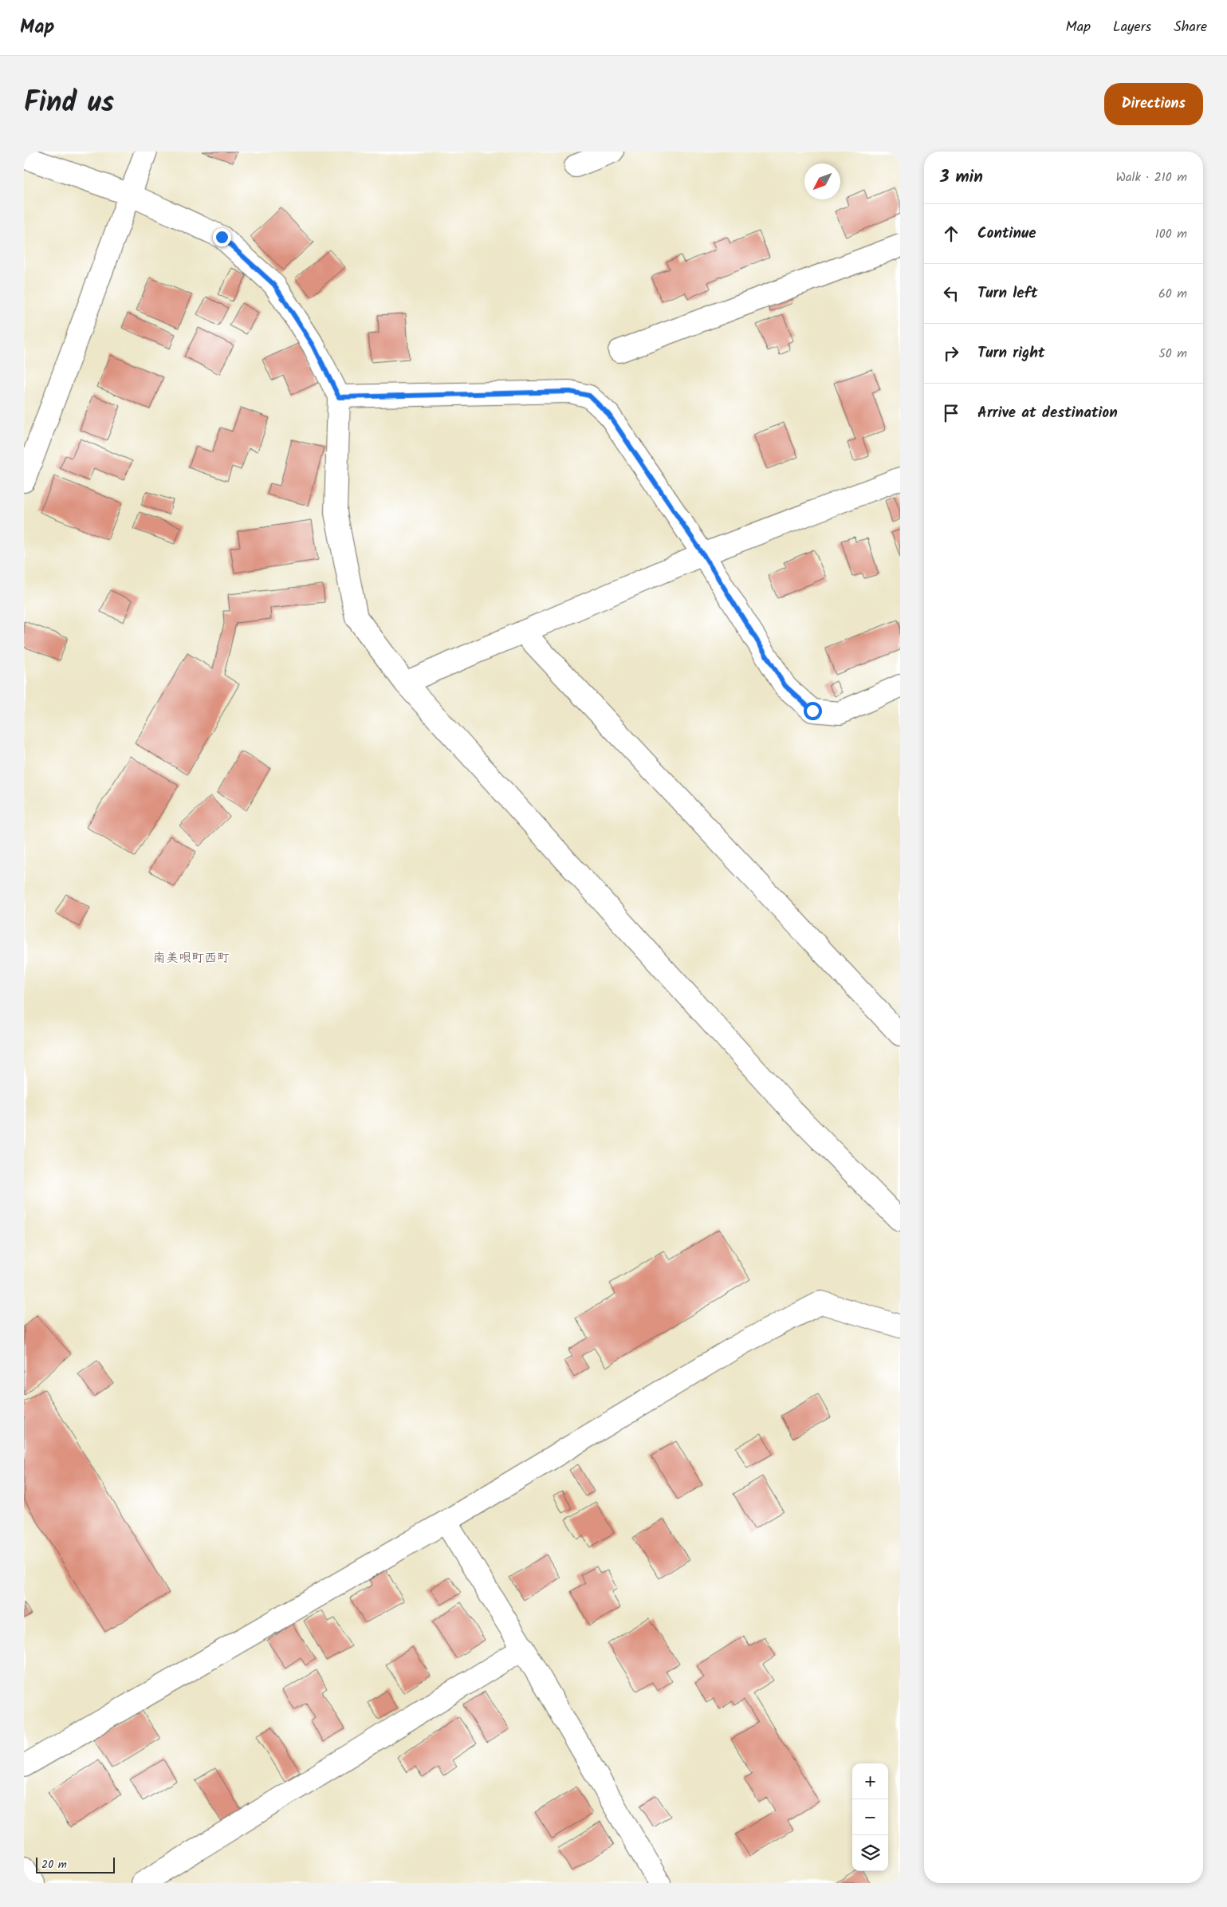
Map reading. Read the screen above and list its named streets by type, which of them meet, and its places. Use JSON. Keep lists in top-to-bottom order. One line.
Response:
{"districts":["南美唄町西町"],"scale_bar":"20 m","north":"bottom left","page":{"header":"Map","nav":["Map","Layers","Share"],"title":"Find us","buttons":"Directions","heading":["3 min","Walk · 210 m"],"list":[["Continue","100 m"],["Turn left","60 m"],["Turn right","50 m"],"Arrive at destination"],"map_buttons":["+","−"],"scale":"20 m"}}
